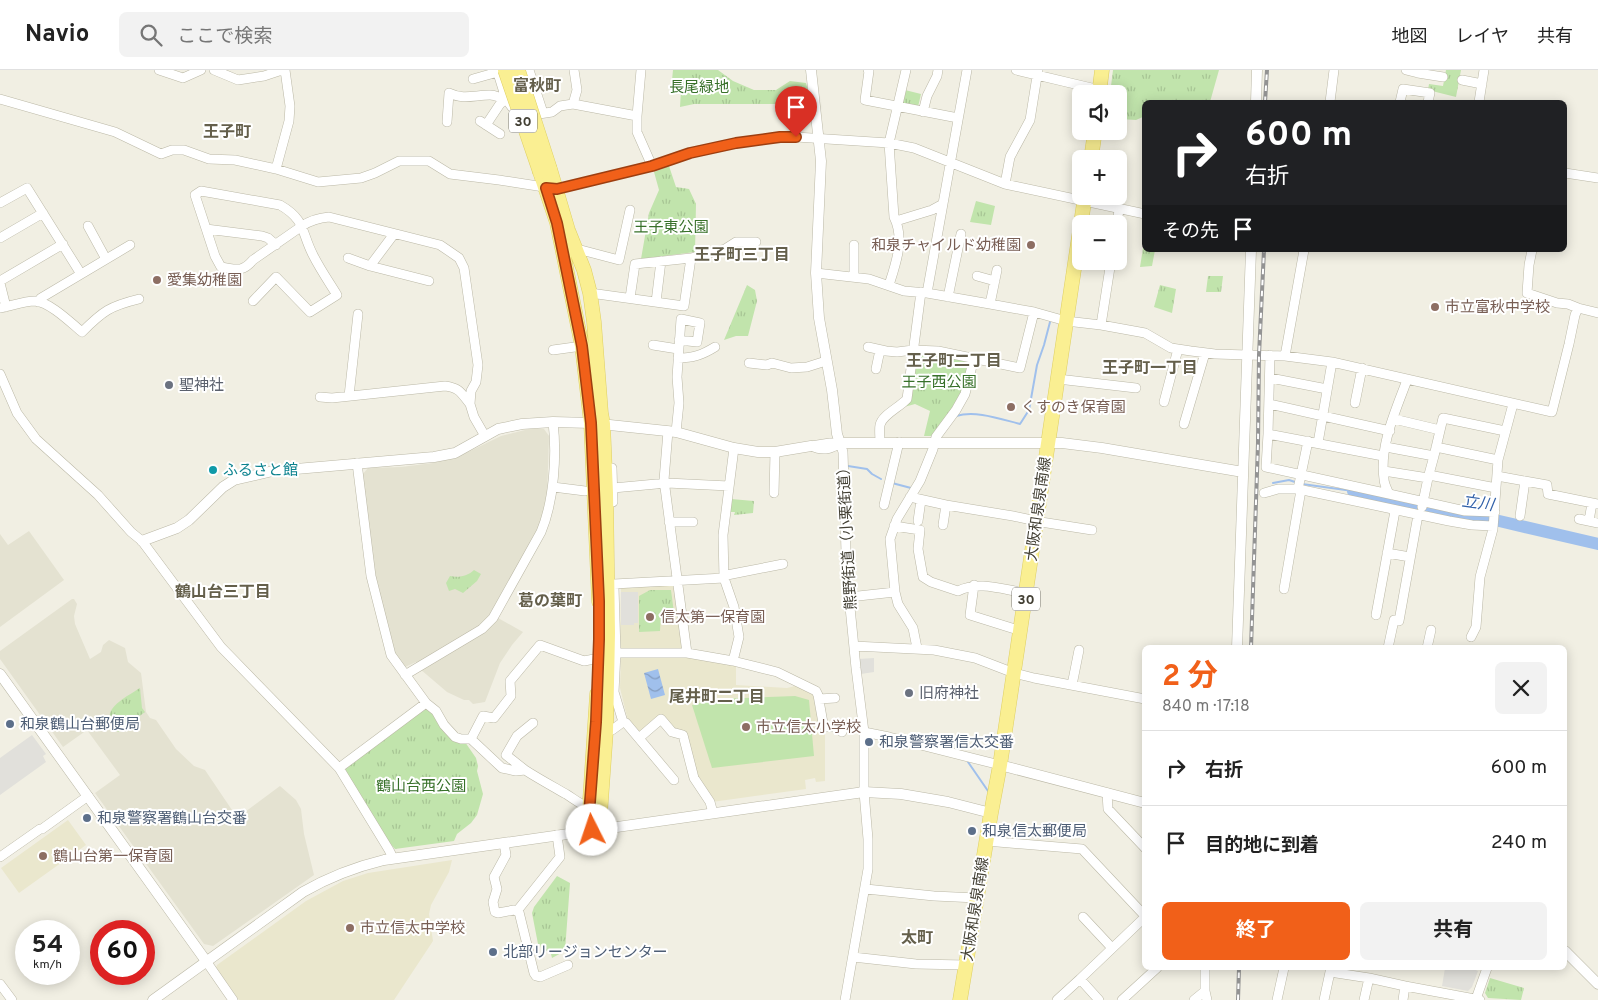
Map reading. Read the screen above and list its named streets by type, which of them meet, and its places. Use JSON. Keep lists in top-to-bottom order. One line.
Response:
{"streets":{"main road":["30","大阪和泉泉南線"],"street":["熊野街道（小栗街道）"]},"districts":["富秋町","王子町","王子町三丁目","王子町二丁目","王子町一丁目","鶴山台三丁目","葛の葉町","尾井町二丁目","太町"],"water":["立川"],"parks":["長尾緑地","王子東公園","王子西公園","鶴山台西公園"],"places":["和泉チャイルド幼稚園","愛集幼稚園","市立富秋中学校","聖神社","くすのき保育園","ふるさと館","信太第一保育園","旧府神社","和泉鶴山台郵便局","市立信太小学校","和泉警察署信太交番","和泉警察署鶴山台交番","和泉信太郵便局","鶴山台第一保育園","市立信太中学校","北部リージョンセンター"],"page":{"header":"Navio","search":"ここで検索","nav":["地図","レイヤ","共有"],"map_buttons":["+","−"],"turn":["600 m","右折"],"then":"その先","heading":["2 分","840 m · 17:18"],"list":[{"name":"右折","value":"600 m"},{"name":"目的地に到着","value":"240 m"}],"buttons":["終了","共有"],"speed":"54 km/h","limit":"60"}}
